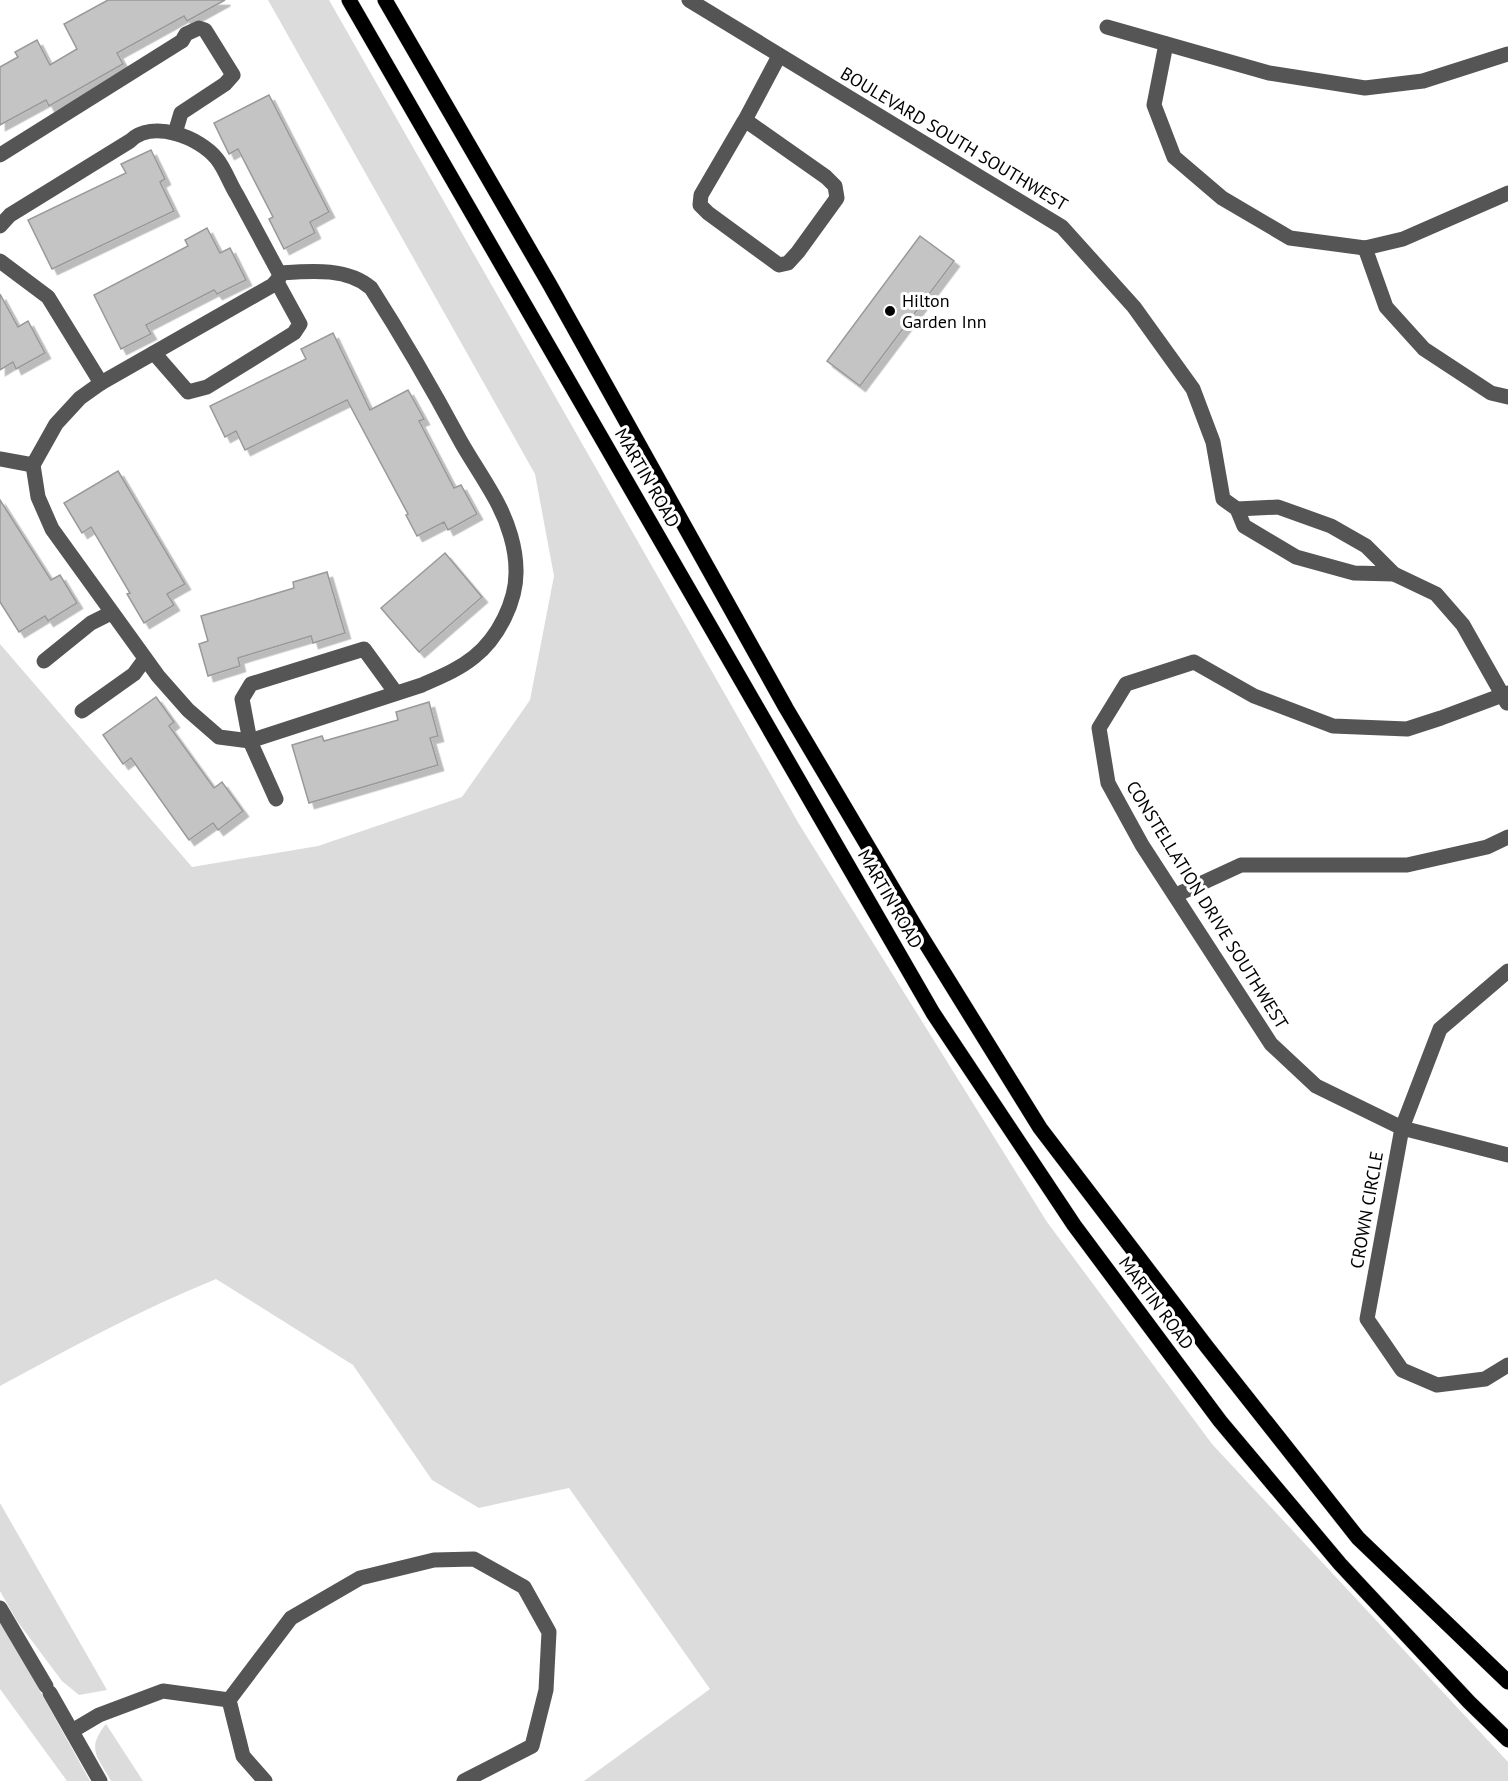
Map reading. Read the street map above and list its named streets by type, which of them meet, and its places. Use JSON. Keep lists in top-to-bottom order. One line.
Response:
{"streets":{"main road":["MARTIN ROAD"],"street":["BOULEVARD SOUTH SOUTHWEST","CONSTELLATION DRIVE SOUTHWEST","CROWN CIRCLE"]},"crossings":[["CONSTELLATION DRIVE SOUTHWEST","CROWN CIRCLE"]],"places":["Hilton Garden Inn"]}
